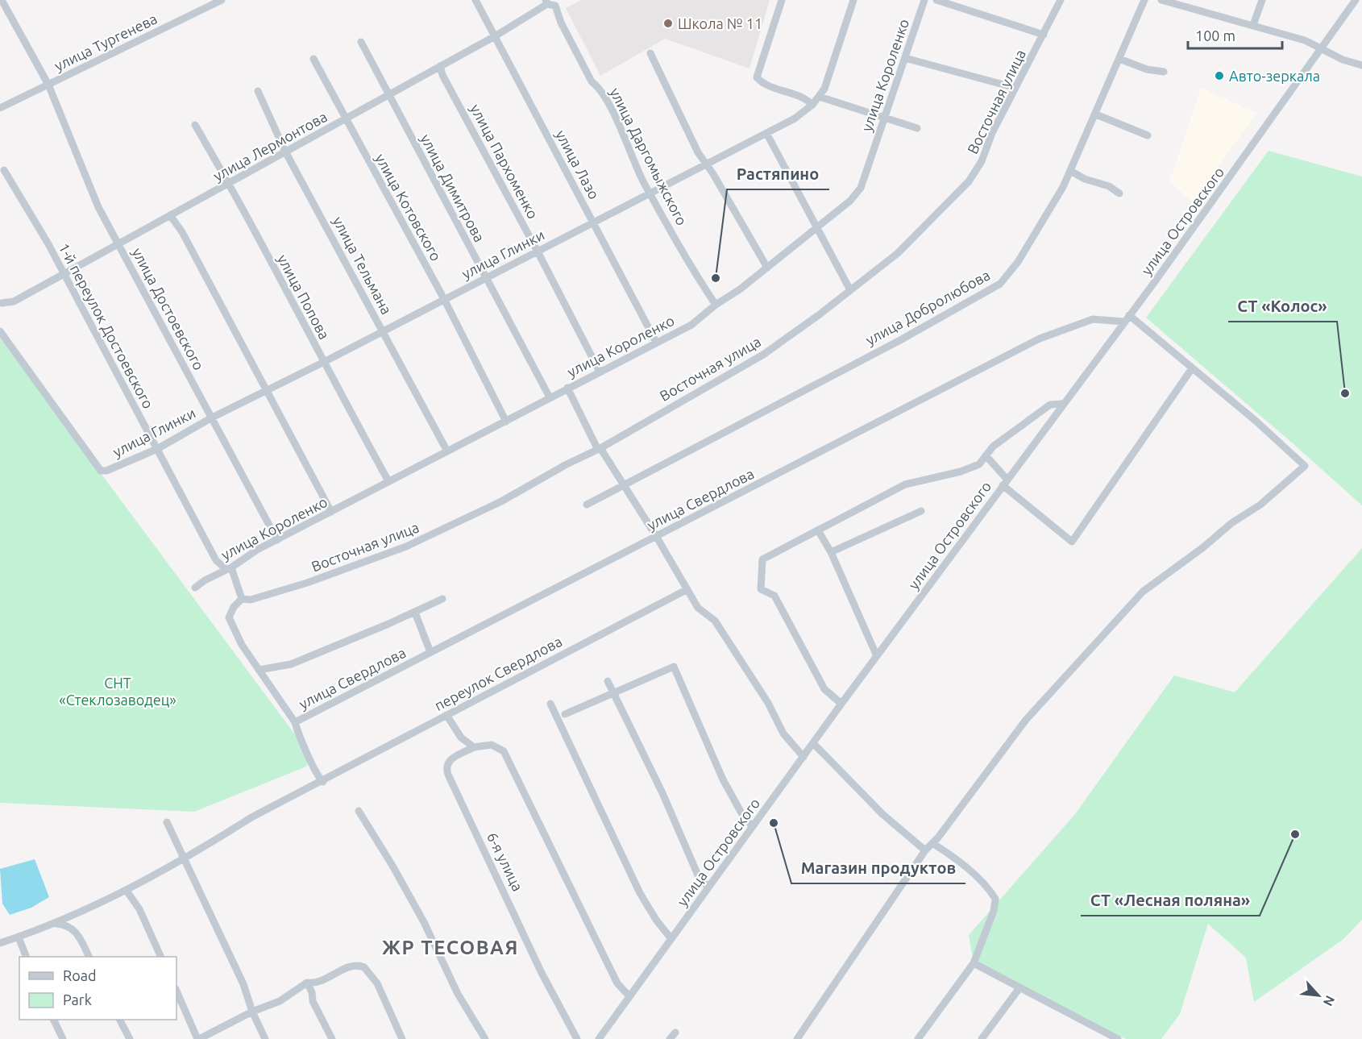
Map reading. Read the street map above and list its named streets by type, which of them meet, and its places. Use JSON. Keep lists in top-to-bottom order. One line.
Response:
{"streets":{"street":["улица Тургенева","улица Короленко","Восточная улица","улица Лермонтова","улица Даргомыжского","улица Пархоменко","улица Лазо","улица Димитрова","улица Котовского","улица Островского","улица Глинки","улица Тельмана","улица Попова","улица Добролюбова","улица Достоевского","1-й переулок Достоевского","улица Свердлова","переулок Свердлова","6-я улица"]},"crossings":[["улица Тургенева","улица Достоевского"],["улица Короленко","улица Даргомыжского"],["улица Короленко","улица Пархоменко"],["улица Короленко","улица Лазо"],["улица Короленко","улица Димитрова"],["улица Короленко","улица Котовского"],["улица Короленко","улица Тельмана"],["улица Короленко","улица Попова"],["улица Короленко","улица Достоевского"],["улица Короленко","1-й переулок Достоевского"],["Восточная улица","1-й переулок Достоевского"],["улица Лермонтова","улица Даргомыжского"],["улица Лермонтова","улица Пархоменко"],["улица Лермонтова","улица Лазо"],["улица Лермонтова","улица Димитрова"],["улица Лермонтова","улица Котовского"],["улица Лермонтова","улица Тельмана"],["улица Лермонтова","улица Попова"],["улица Лермонтова","улица Достоевского"],["улица Лермонтова","1-й переулок Достоевского"],["улица Даргомыжского","улица Глинки"],["улица Пархоменко","улица Глинки"],["улица Лазо","улица Глинки"],["улица Димитрова","улица Глинки"],["улица Котовского","улица Глинки"],["улица Островского","улица Свердлова"],["улица Глинки","улица Тельмана"],["улица Глинки","улица Попова"],["улица Глинки","улица Достоевского"],["улица Глинки","1-й переулок Достоевского"]],"districts":["ЖР ТЕСОВАЯ"],"parks":["СНТ «Стеклозаводец»"],"places":["Школа № 11","Авто-зеркала","Растяпино","СТ «Колос»","Магазин продуктов","СТ «Лесная поляна»"],"legend":["Road","Park"],"scale_bar":"100 m","north":"bottom right"}
